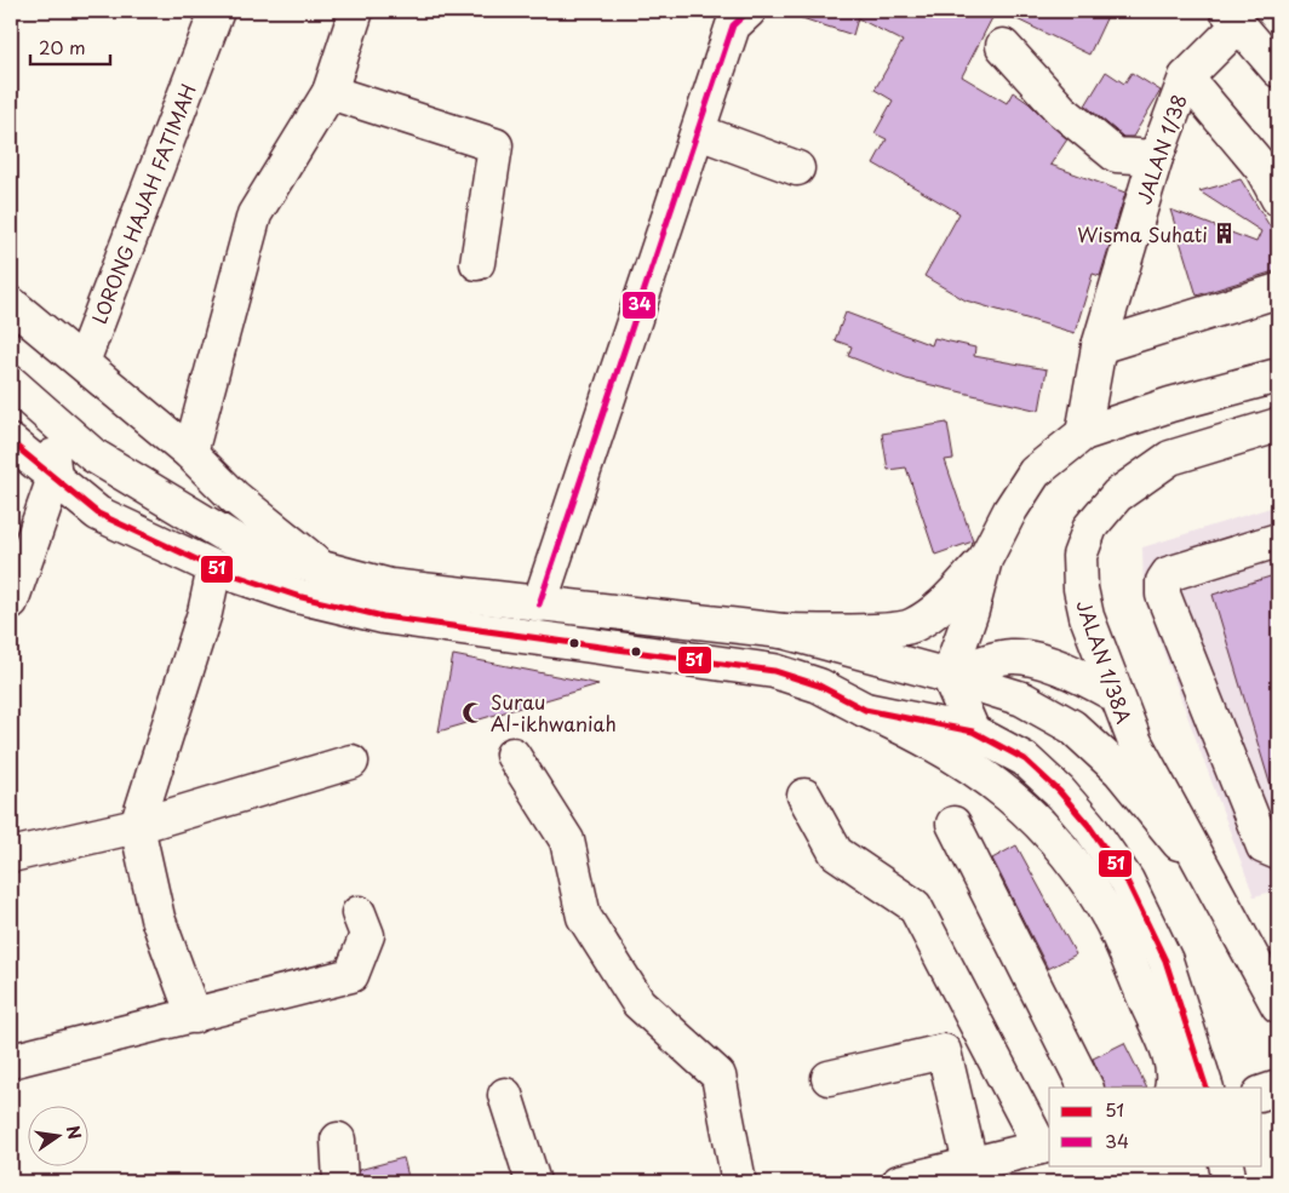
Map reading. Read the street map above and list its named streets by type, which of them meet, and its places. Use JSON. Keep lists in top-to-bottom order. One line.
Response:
{"streets":{"street":["JALAN 1/38","LORONG HAJAH FATIMAH","JALAN 1/38A"]},"places":{"building":["Wisma Suhati"],"mosque":["Surau Al-ikhwaniah"]},"lines":["transit line 34","transit line 51"],"legend":["51","34"],"scale_bar":"20 m","north":"right"}
